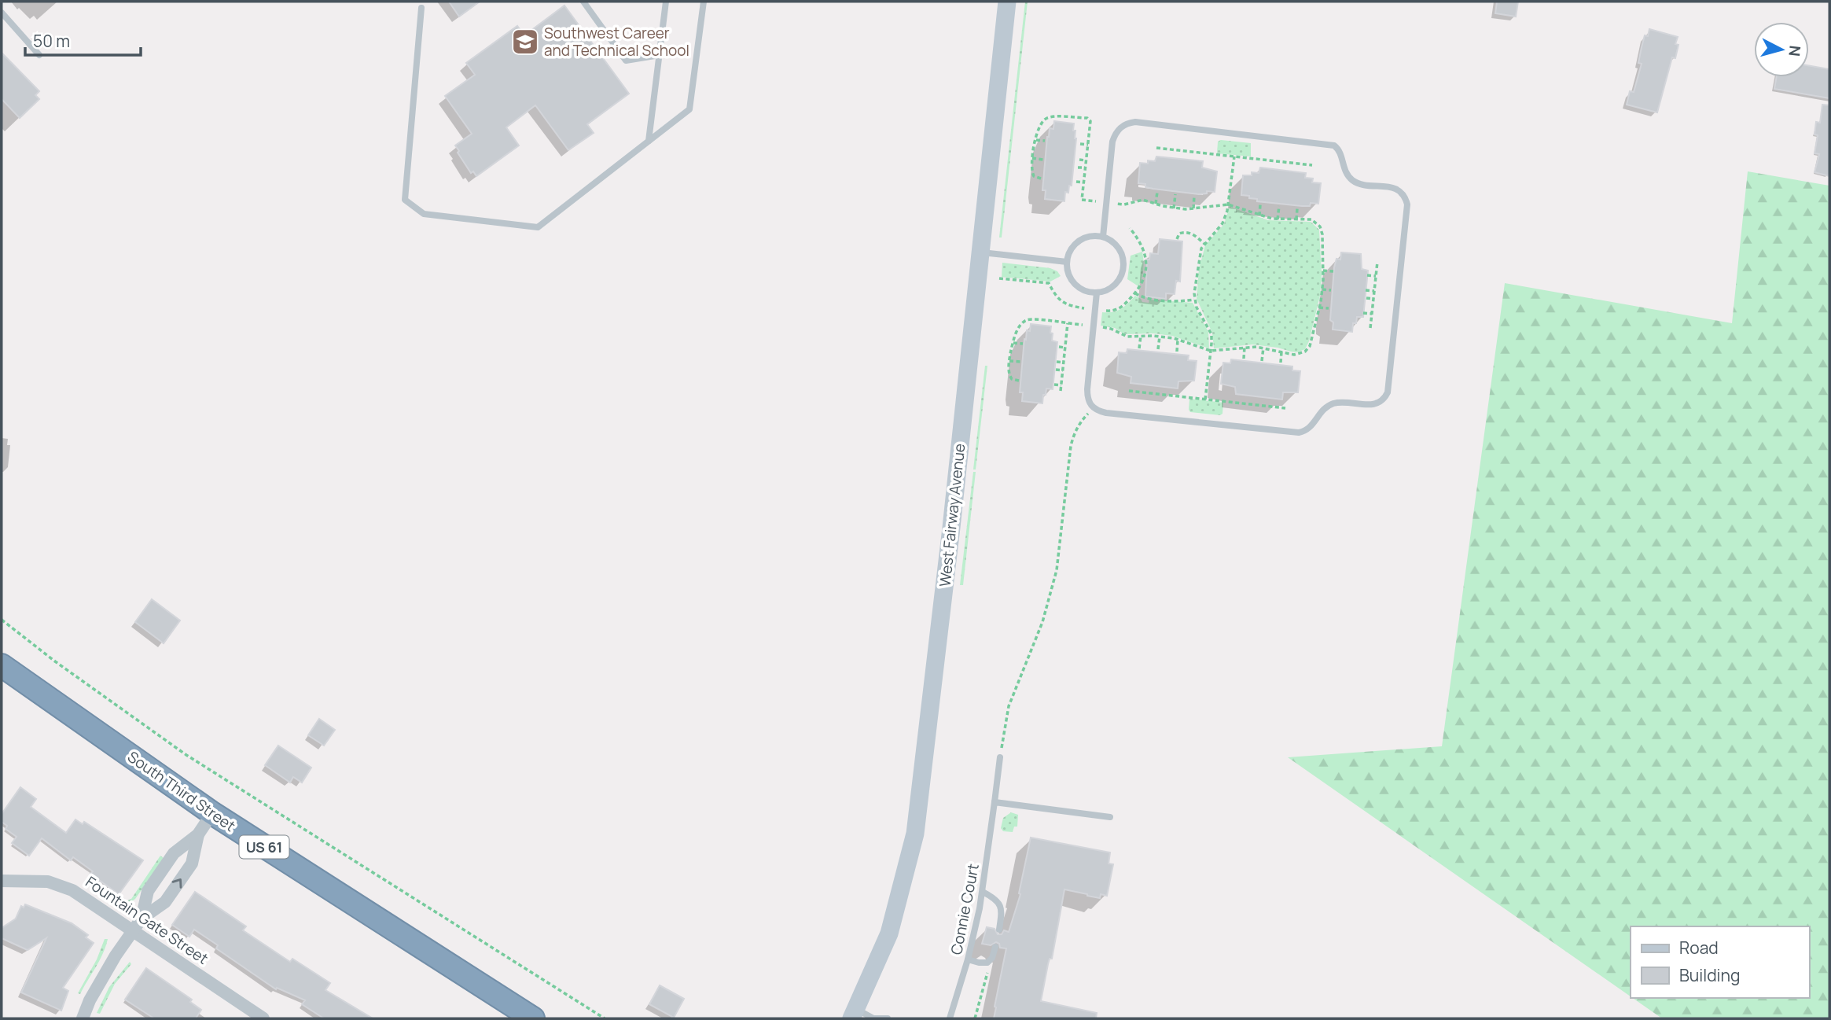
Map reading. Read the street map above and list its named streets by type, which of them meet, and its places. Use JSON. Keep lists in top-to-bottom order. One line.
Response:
{"streets":{"highway":["South Third Street","US 61"],"street":["West Fairway Avenue","Fountain Gate Street"],"lane":["Connie Court"]},"places":{"school or university":["Southwest Career and Technical School"]},"legend":["Road","Building"],"scale_bar":"50 m","north":"right"}
